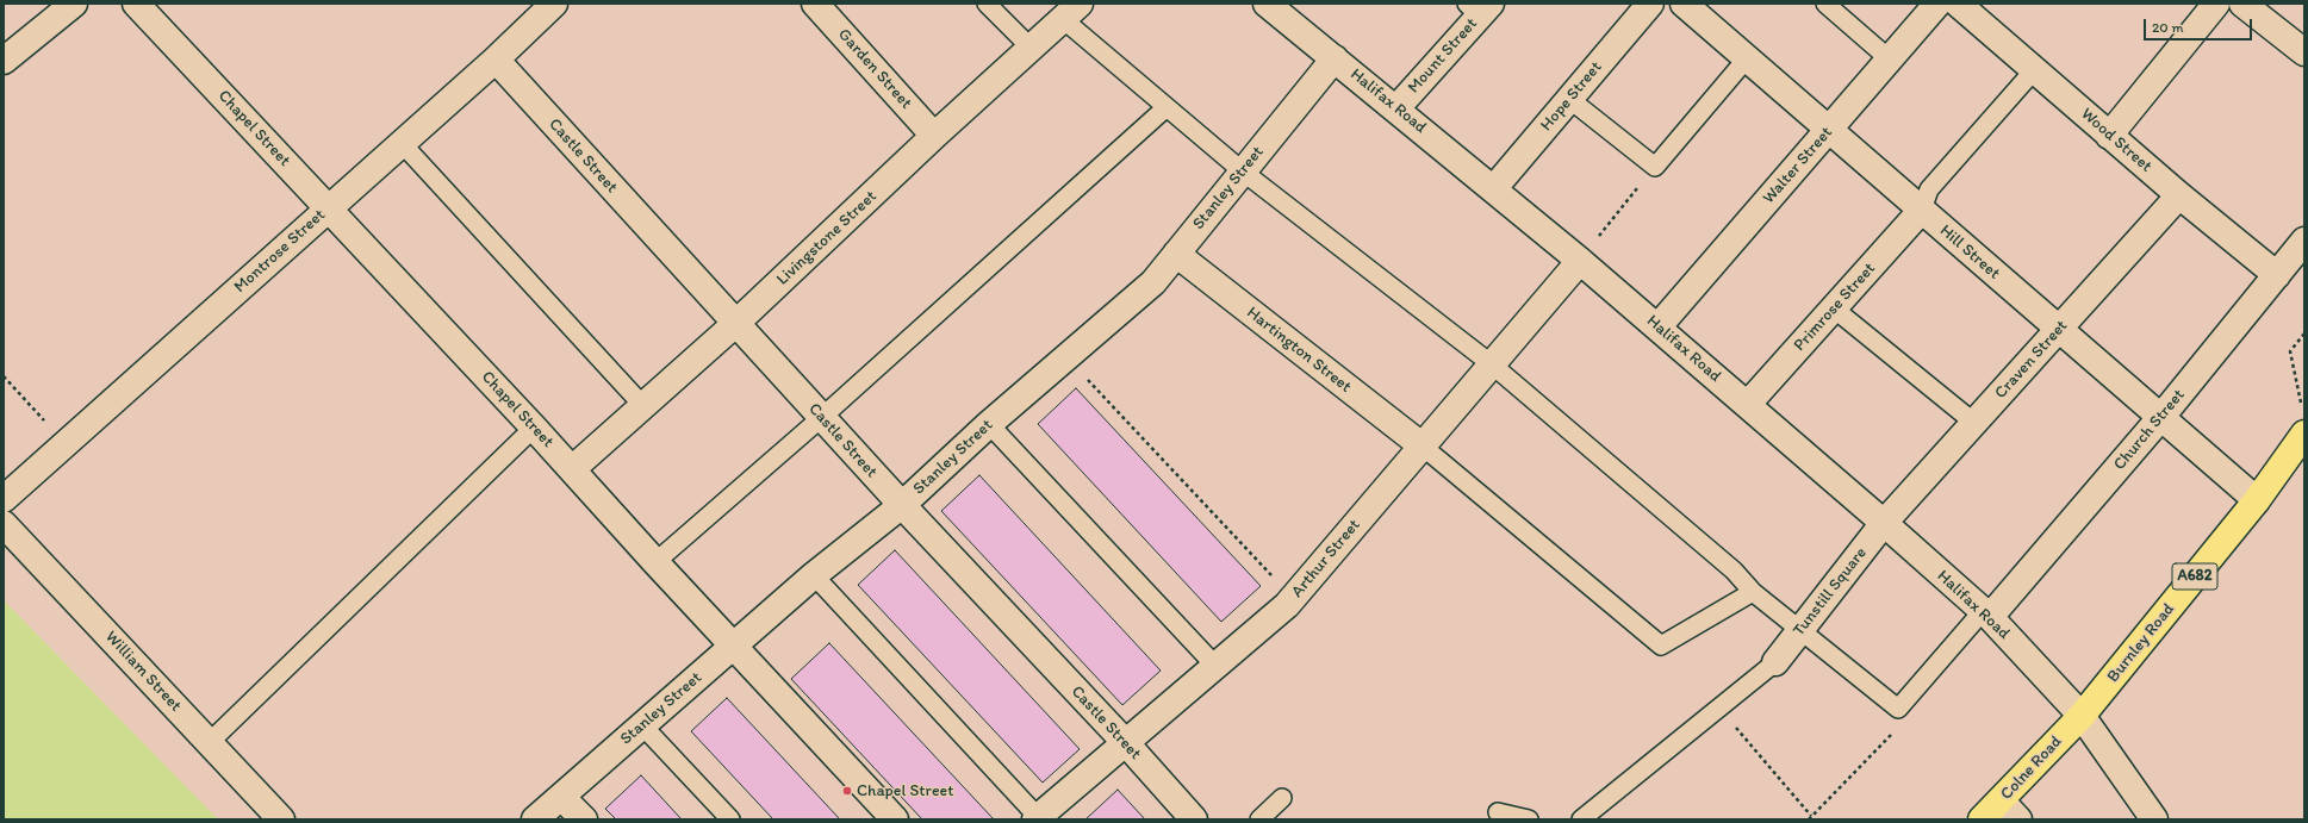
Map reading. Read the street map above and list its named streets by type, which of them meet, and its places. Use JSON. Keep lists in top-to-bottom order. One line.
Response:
{"streets":{"highway":["A682","Burnley Road","Colne Road"],"street":["Mount Street","Garden Street","Hope Street","Halifax Road","Chapel Street","Wood Street","Castle Street","Walter Street","Stanley Street","Livingstone Street","Montrose Street","Hill Street","Primrose Street","Hartington Street","Craven Street","Church Street","Arthur Street","Tunstill Square","William Street"]},"crossings":[["Mount Street","Halifax Road"],["Garden Street","Livingstone Street"],["Hope Street","Halifax Road"],["Halifax Road","Walter Street"],["Halifax Road","Stanley Street"],["Halifax Road","Primrose Street"],["Halifax Road","Craven Street"],["Halifax Road","Church Street"],["Halifax Road","Arthur Street"],["Halifax Road","Tunstill Square"],["Halifax Road","Burnley Road"],["Halifax Road","Colne Road"],["Chapel Street","Stanley Street"],["Chapel Street","Livingstone Street"],["Chapel Street","Montrose Street"],["Wood Street","Craven Street"],["Wood Street","Church Street"],["Castle Street","Stanley Street"],["Castle Street","Livingstone Street"],["Castle Street","Montrose Street"],["Castle Street","Arthur Street"],["Walter Street","Hill Street"],["Stanley Street","Hartington Street"],["Hill Street","Primrose Street"],["Hill Street","Craven Street"],["Hill Street","Church Street"],["Hill Street","Burnley Road"],["Hartington Street","Arthur Street"],["Craven Street","Tunstill Square"],["Burnley Road","Colne Road"]],"places":["Chapel Street"],"scale_bar":"20 m"}
